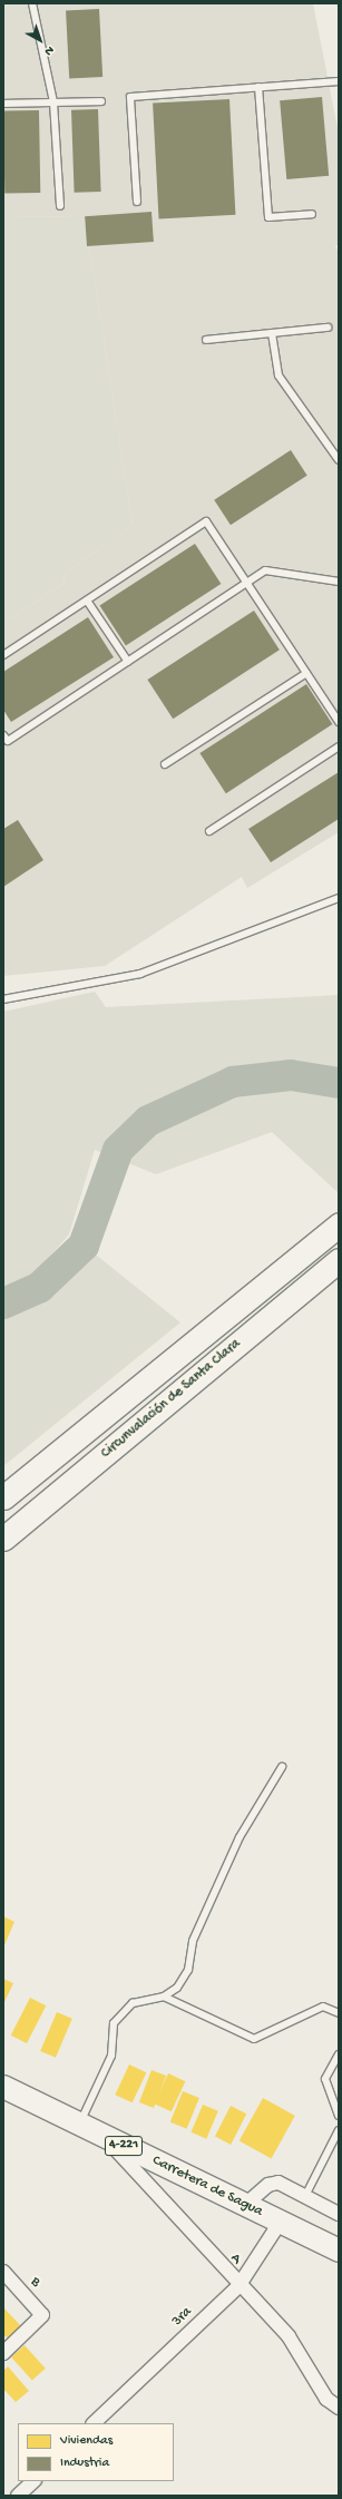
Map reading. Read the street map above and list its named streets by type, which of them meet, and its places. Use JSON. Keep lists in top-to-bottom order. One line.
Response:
{"streets":{"highway":["Circunvalación de Santa Clara"],"main road":["4-221","Carretera de Sagua"],"street":["A","B","3ra"]},"crossings":[["Carretera de Sagua","A"],["Carretera de Sagua","3ra"],["A","3ra"]],"legend":["Viviendas","Industria"],"north":"bottom right"}
